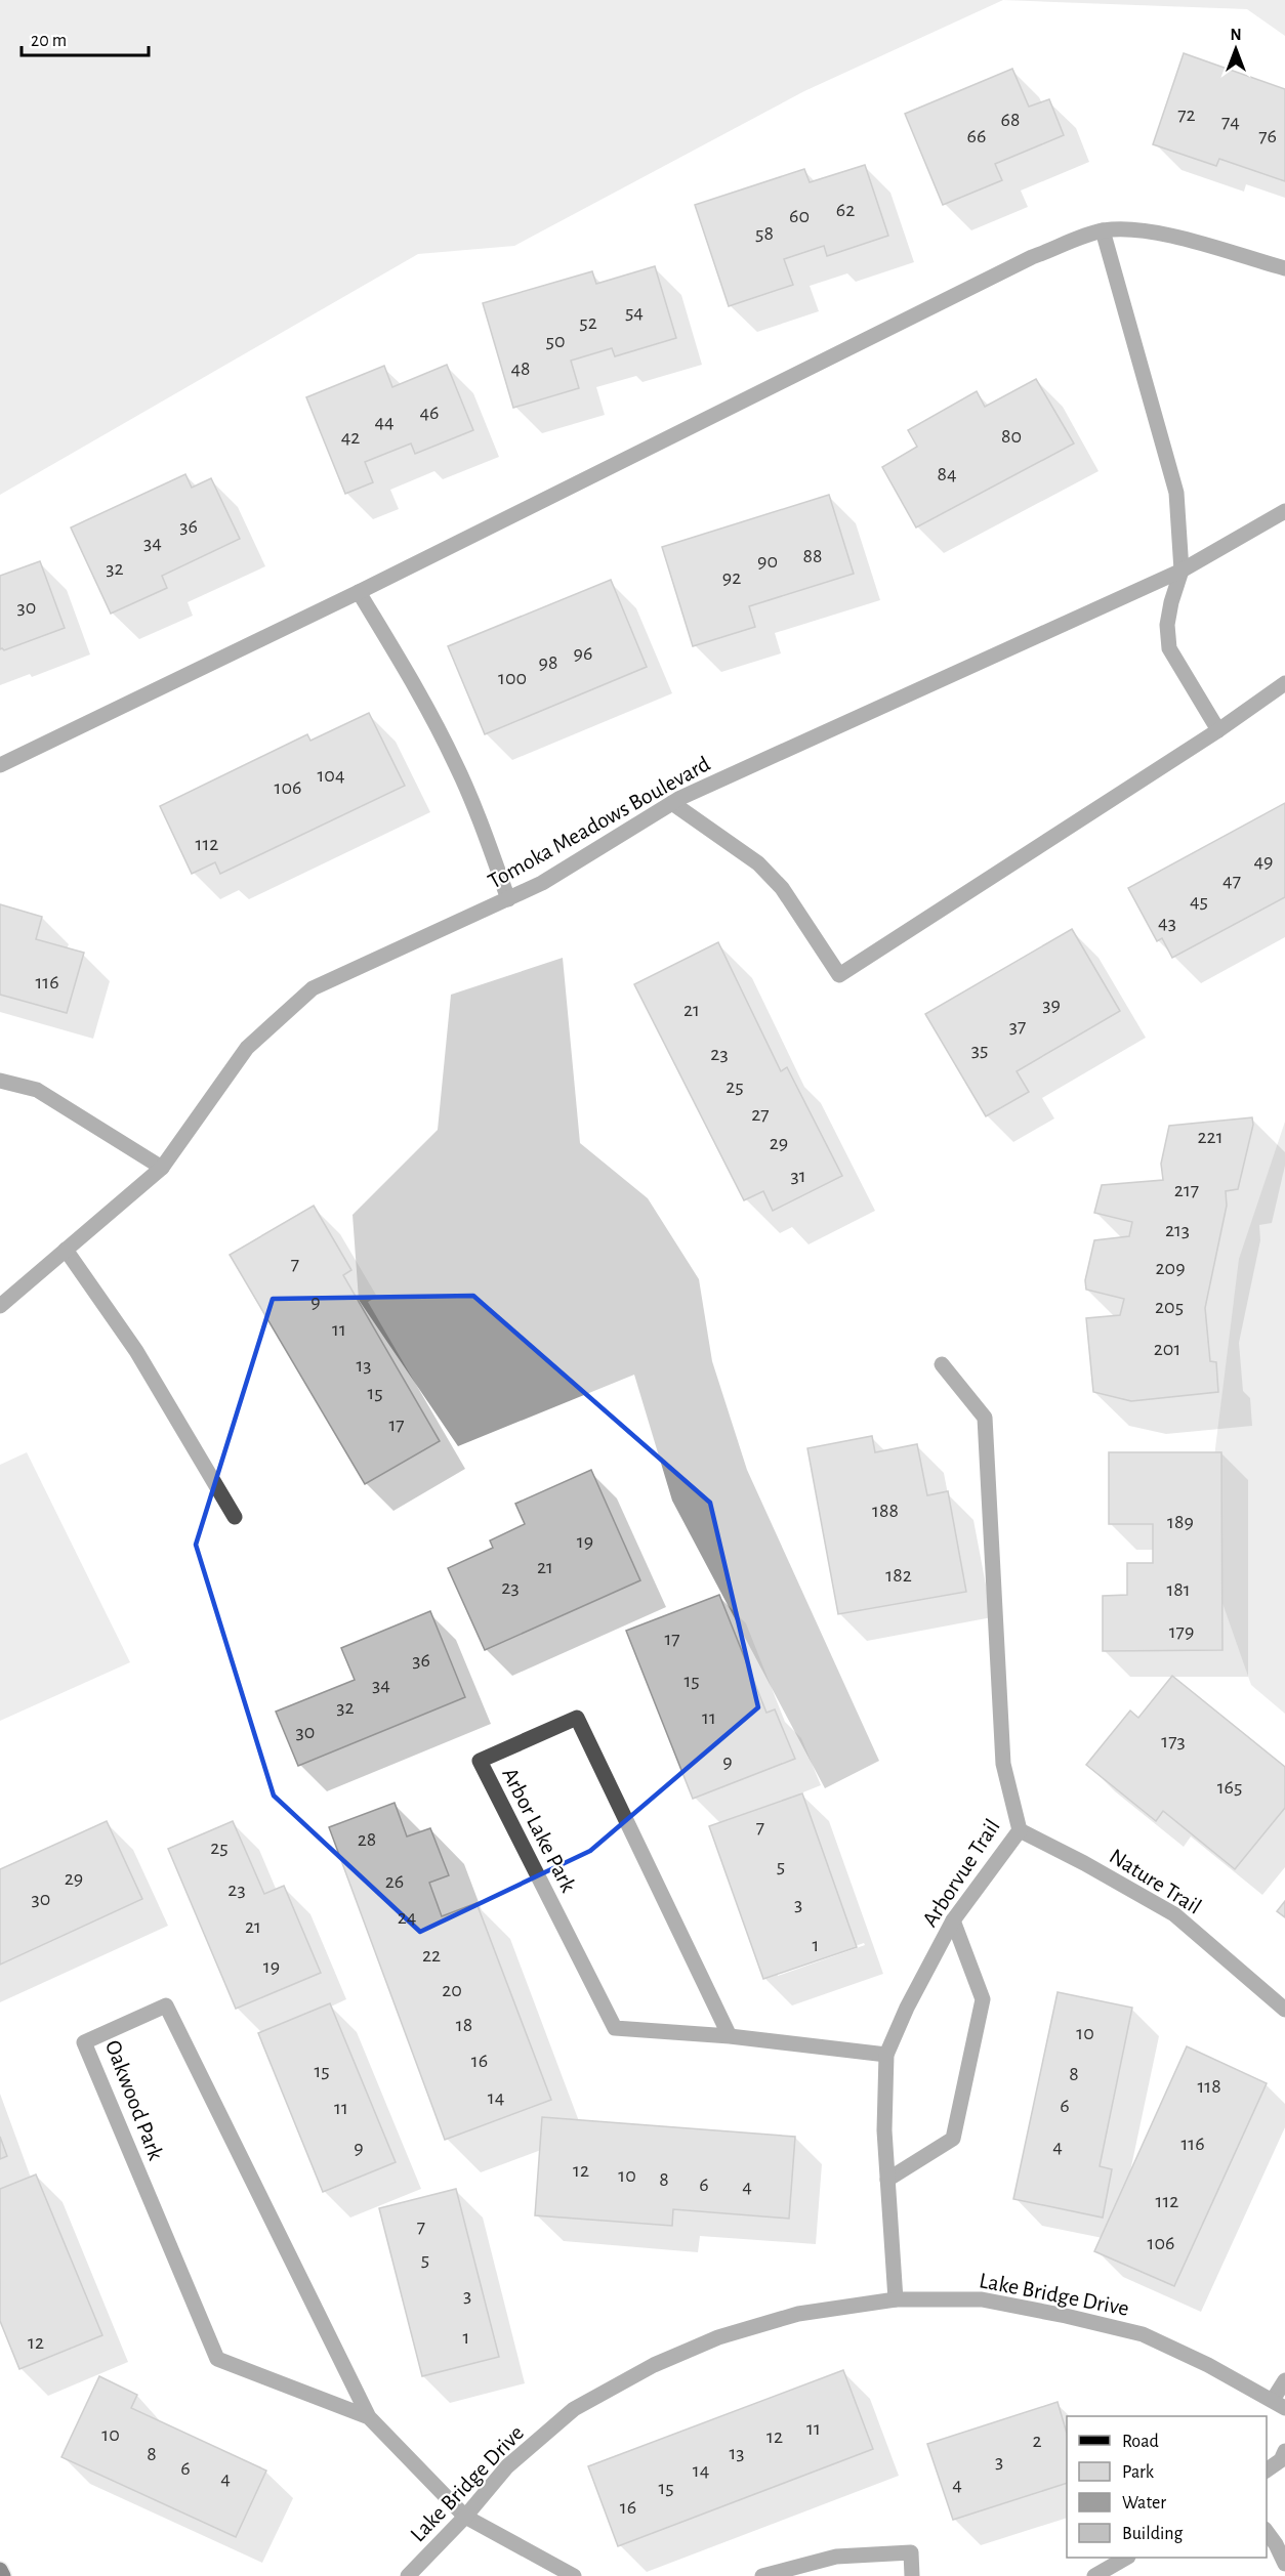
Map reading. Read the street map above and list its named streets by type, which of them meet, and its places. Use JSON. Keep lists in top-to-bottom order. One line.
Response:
{"streets":{"street":["Tomoka Meadows Boulevard","Arbor Lake Park","Arborvue Trail","Nature Trail","Oakwood Park","Lake Bridge Drive"]},"crossings":[["Arbor Lake Park","Arborvue Trail"],["Arborvue Trail","Nature Trail"],["Arborvue Trail","Lake Bridge Drive"],["Oakwood Park","Lake Bridge Drive"]],"house_numbers":["72","68","74","66","76","62","60","58","54","52","50","48","46","44","80","42","84","36","34","88","90","32","92","30","96","98","100","104","106","112","49","47","45","43","116","39","21","37","35","23","25","27","221","29","31","217","213","7","209","9","205","11","201","13","15","17","188","189","19","21","182","23","181","179","17","36","15","34","32","11","30","173","9","165","7","28","25","5","29","26","23","30","3","24","21","1","22","19","20","18","10","16","15","8","118","14","6","11","116","4","9","12","10","8","6","4","112","7","106","5","3","1","12","11","10","12","2","13","8","3","6","14","4","4","15","16"],"legend":["Road","Park","Water","Building"],"scale_bar":"20 m","north":"top"}
